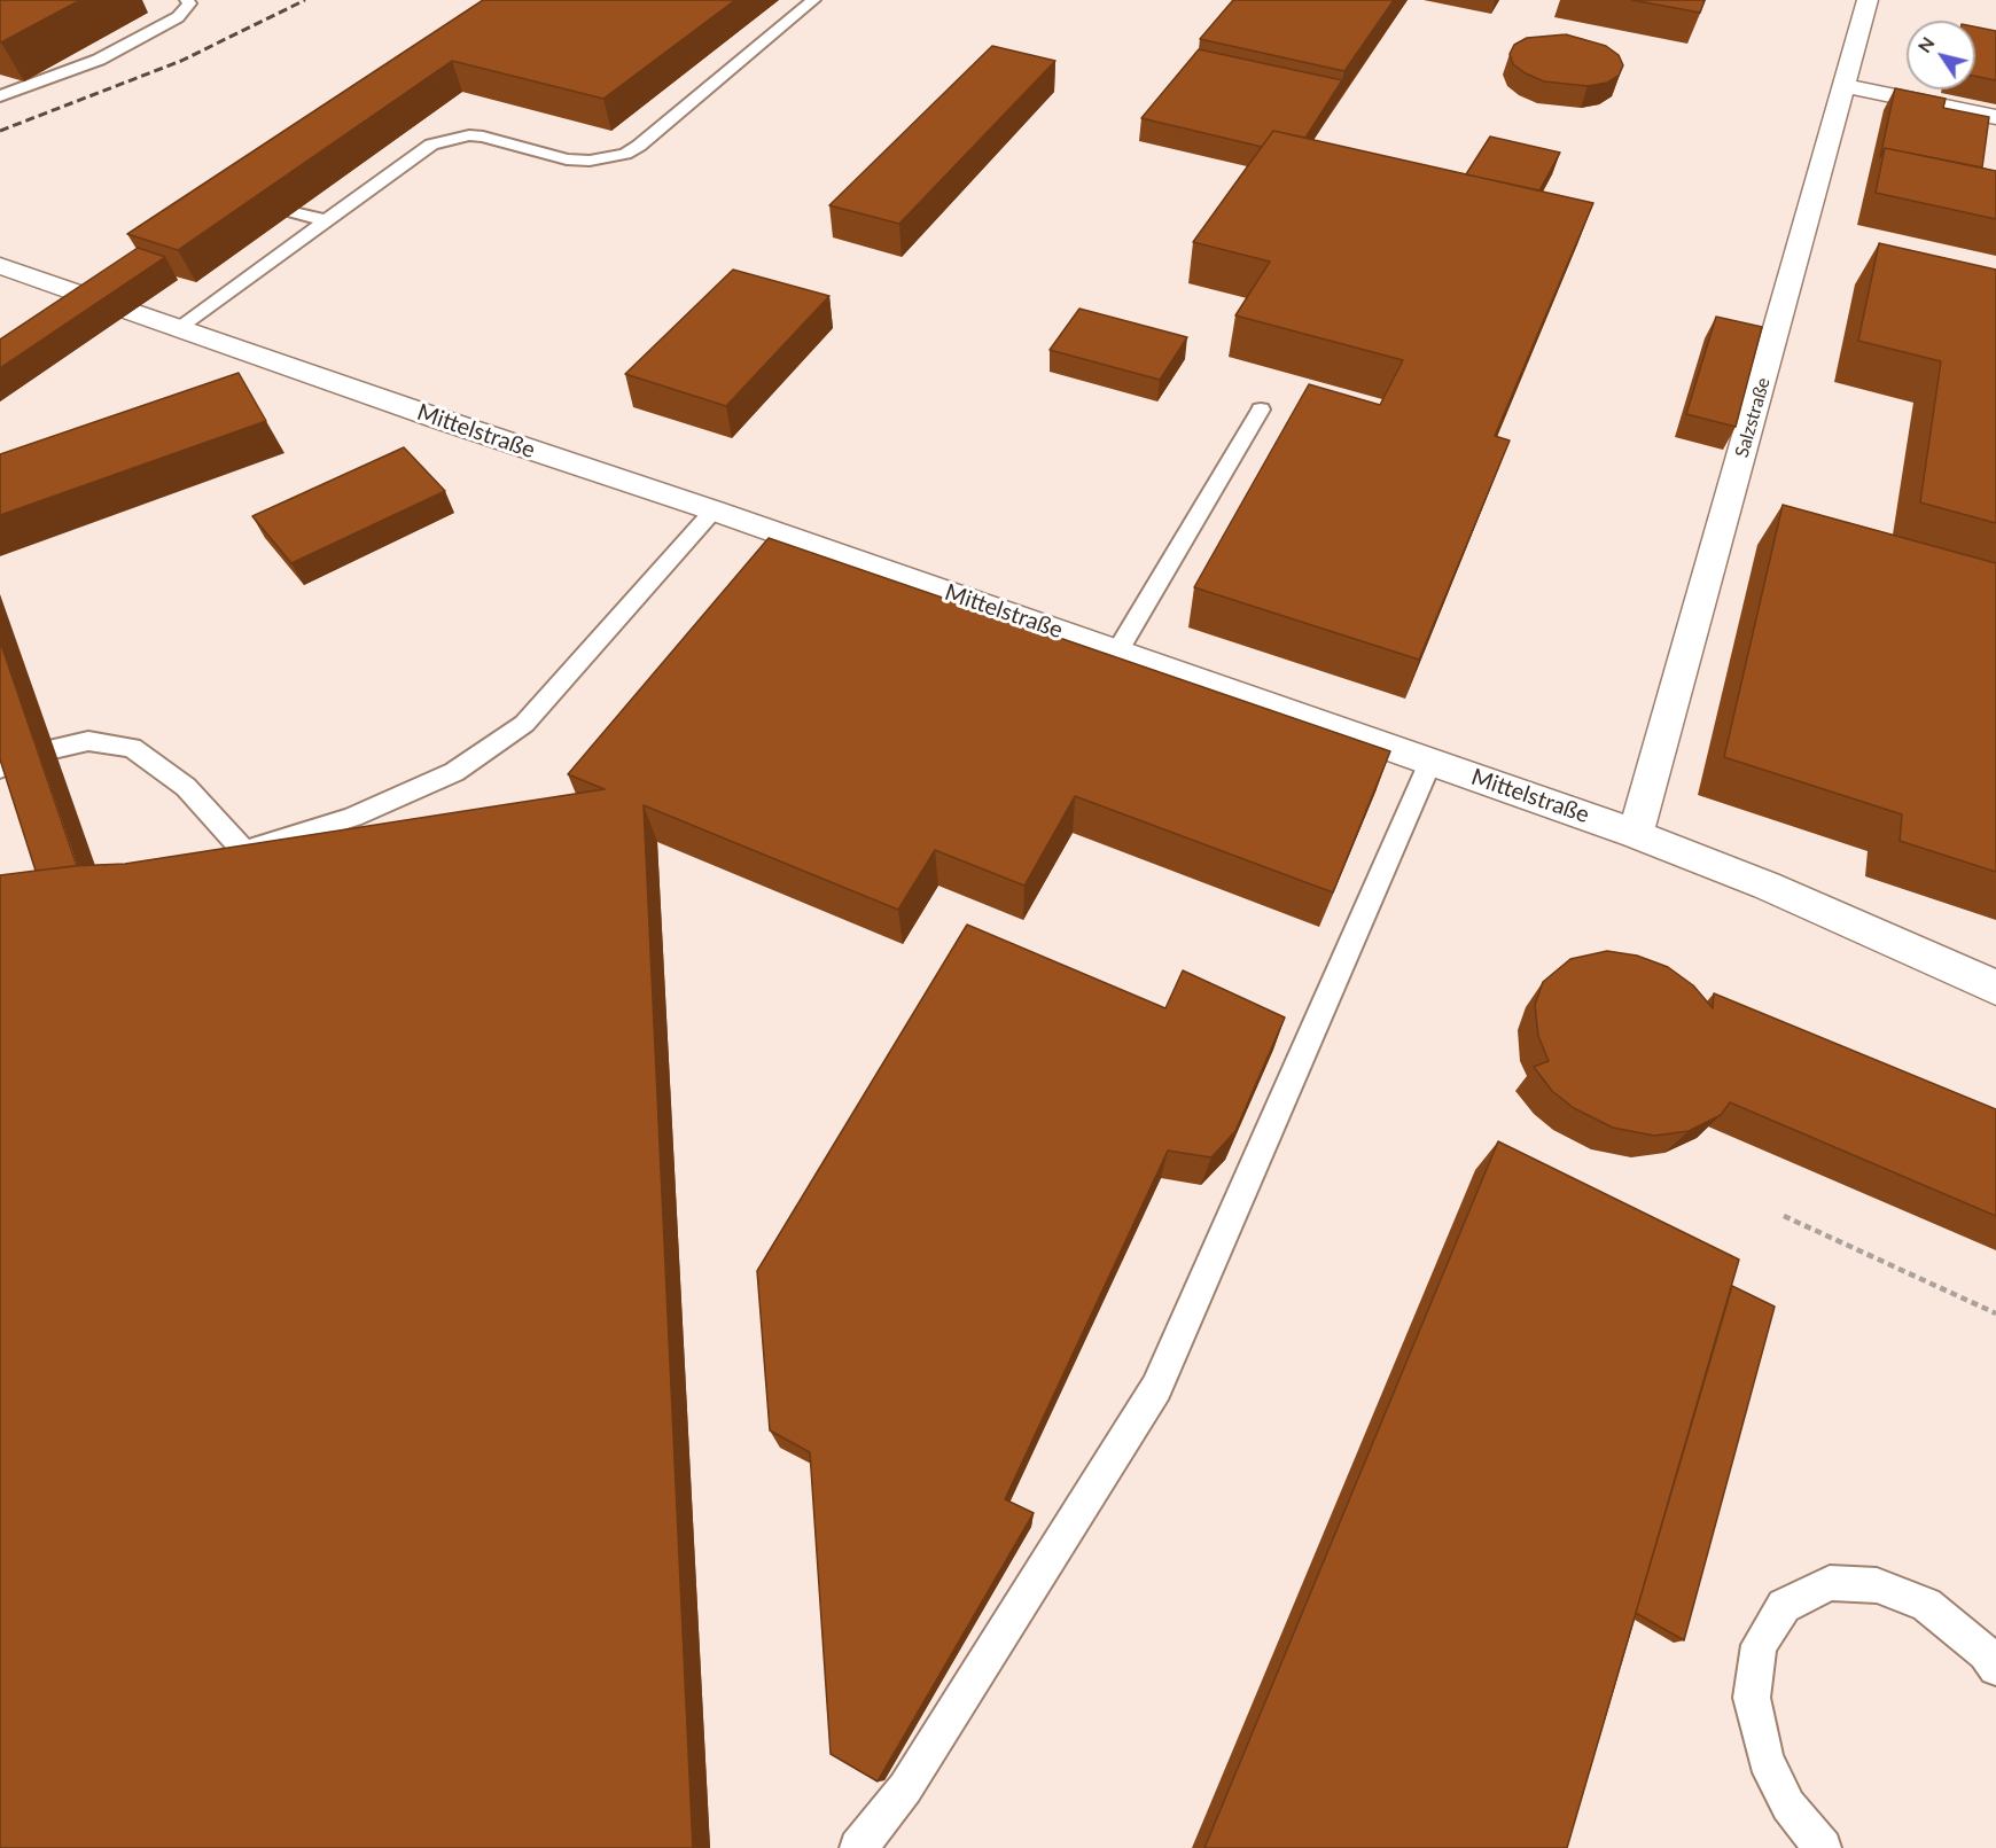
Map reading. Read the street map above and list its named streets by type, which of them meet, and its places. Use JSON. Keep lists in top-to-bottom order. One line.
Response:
{"streets":{"street":["Salzstraße","Mittelstraße"]},"crossings":[["Salzstraße","Mittelstraße"]],"north":"top left"}
